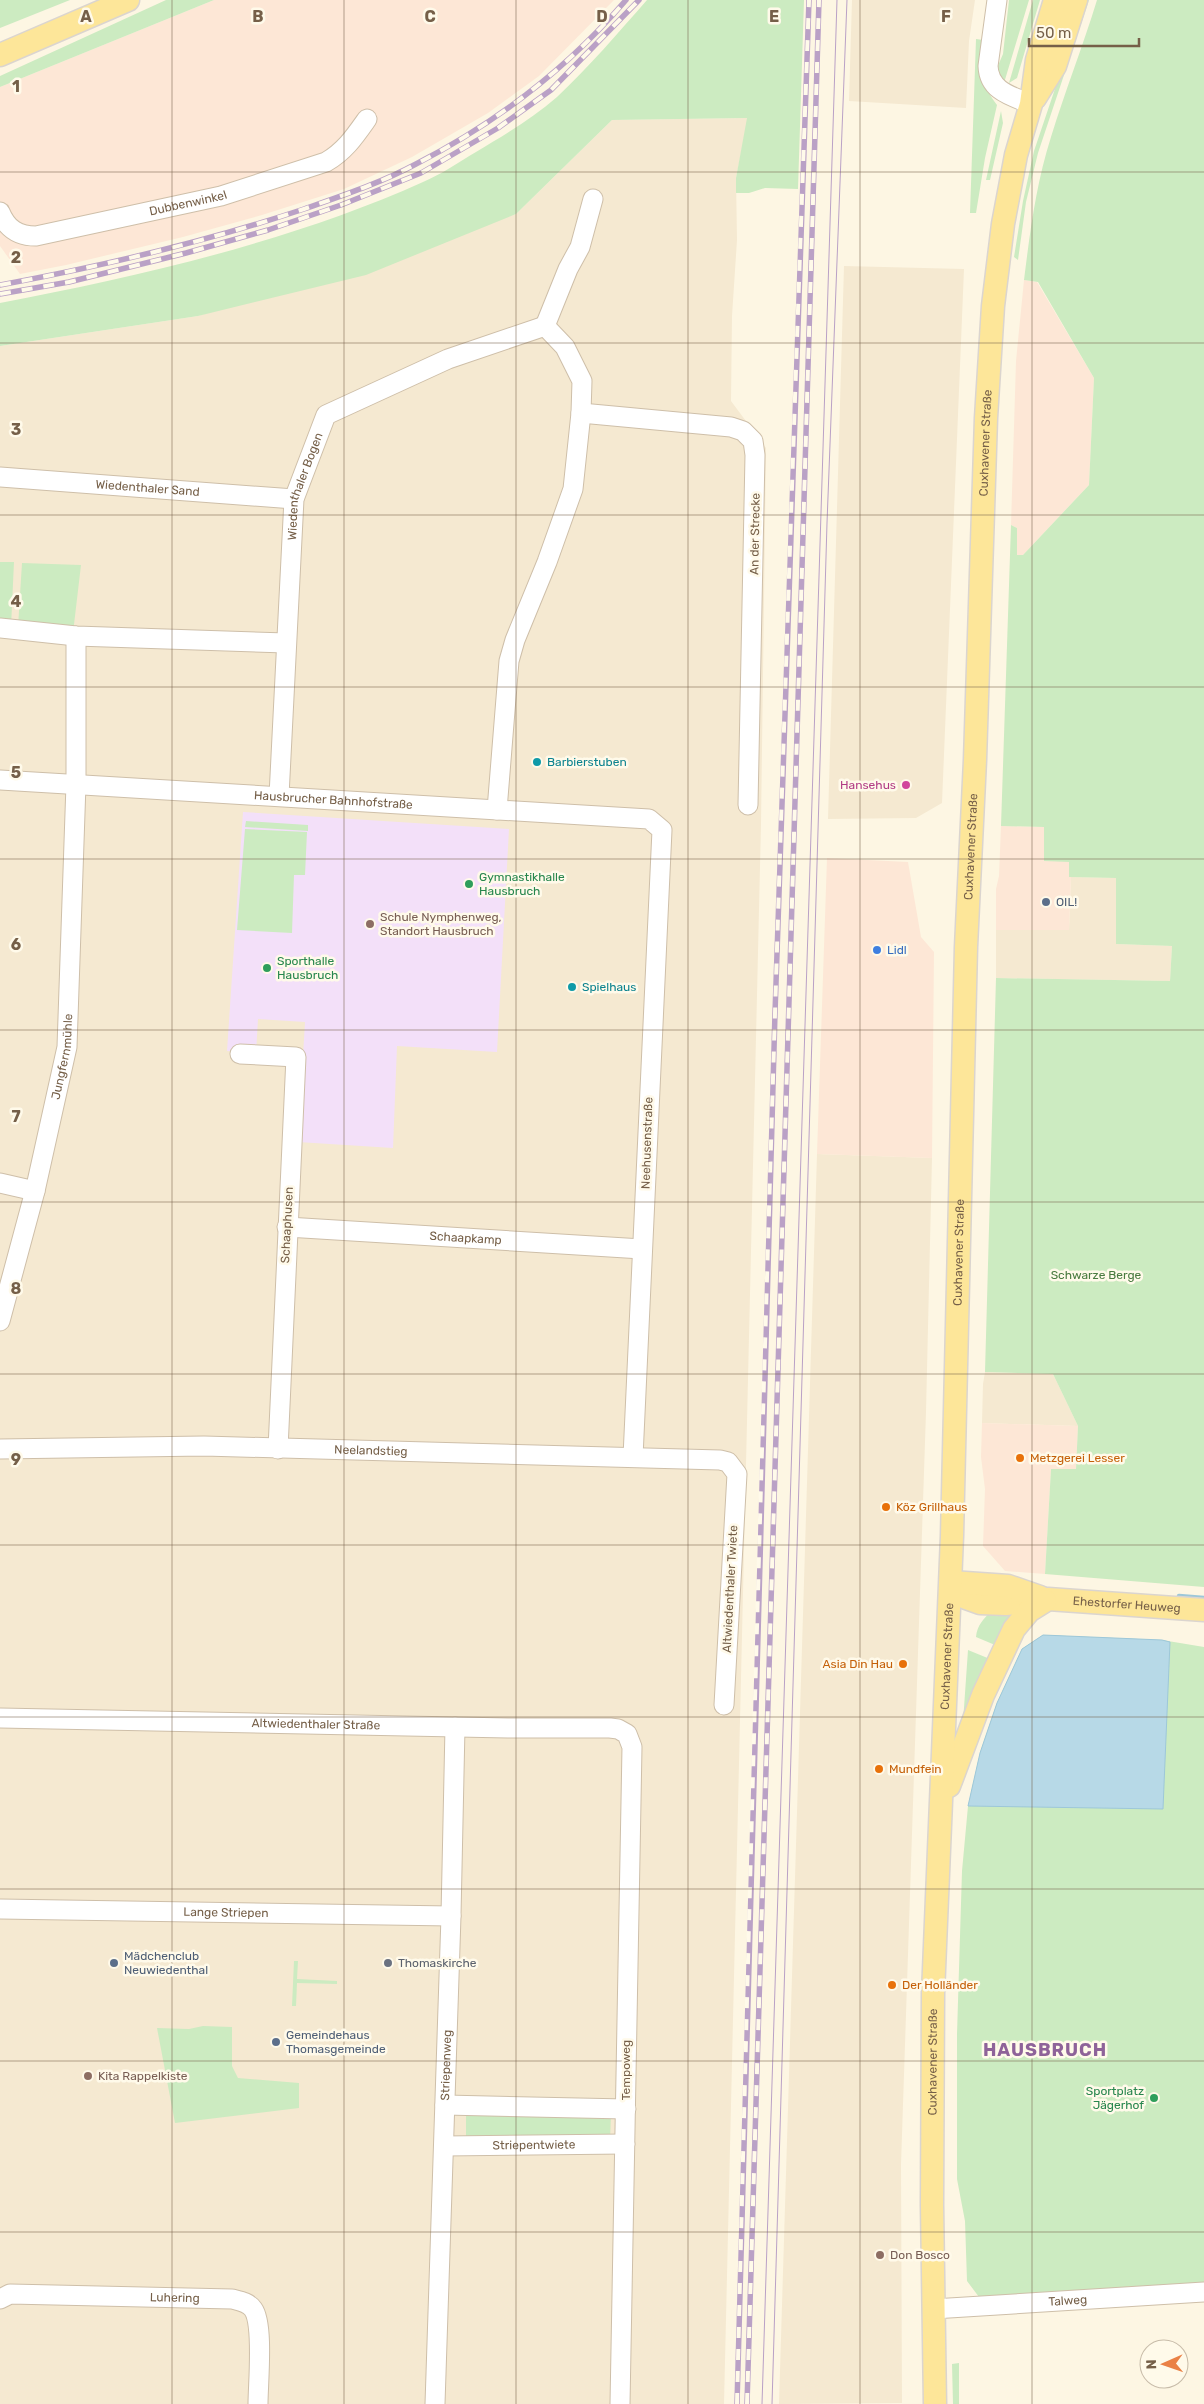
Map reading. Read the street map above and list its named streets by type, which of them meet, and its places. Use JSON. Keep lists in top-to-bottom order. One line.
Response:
{"streets":{"main road":["Cuxhavener Straße","Ehestorfer Heuweg"],"street":["Dubbenwinkel","Wiedenthaler Sand","Wiedenthaler Bogen","An der Strecke","Hausbrucher Bahnhofstraße","Jungfernmühle","Neehusenstraße","Schaaphusen","Schaapkamp","Neelandstieg","Altwiedenthaler Twiete","Altwiedenthaler Straße","Lange Striepen","Striepenweg","Tempoweg","Striepentwiete","Luhering","Talweg"]},"crossings":[["Cuxhavener Straße","Ehestorfer Heuweg"],["Cuxhavener Straße","Talweg"],["Wiedenthaler Sand","Wiedenthaler Bogen"],["Wiedenthaler Bogen","Hausbrucher Bahnhofstraße"],["Hausbrucher Bahnhofstraße","Jungfernmühle"],["Hausbrucher Bahnhofstraße","Neehusenstraße"],["Neehusenstraße","Schaapkamp"],["Neehusenstraße","Neelandstieg"],["Schaaphusen","Schaapkamp"],["Schaaphusen","Neelandstieg"],["Neelandstieg","Altwiedenthaler Twiete"],["Altwiedenthaler Straße","Striepenweg"],["Altwiedenthaler Straße","Tempoweg"],["Lange Striepen","Striepenweg"],["Striepenweg","Striepentwiete"],["Tempoweg","Striepentwiete"]],"districts":["HAUSBRUCH"],"parks":["Schwarze Berge"],"places":["Barbierstuben","Hansehus","Gymnastikhalle Hausbruch","OIL!","Schule Nymphenweg, Standort Hausbruch","Lidl","Sporthalle Hausbruch","Spielhaus","Metzgerei Lesser","Köz Grillhaus","Asia Din Hau","Mundfein","Mädchenclub Neuwiedenthal","Thomaskirche","Der Holländer","Gemeindehaus Thomasgemeinde","Kita Rappelkiste","Sportplatz Jägerhof","Don Bosco"],"scale_bar":"50 m","north":"left","grid":{"columns":["A","B","C","D","E","F"],"rows":["1","2","3","4","5","6","7","8","9"]}}
